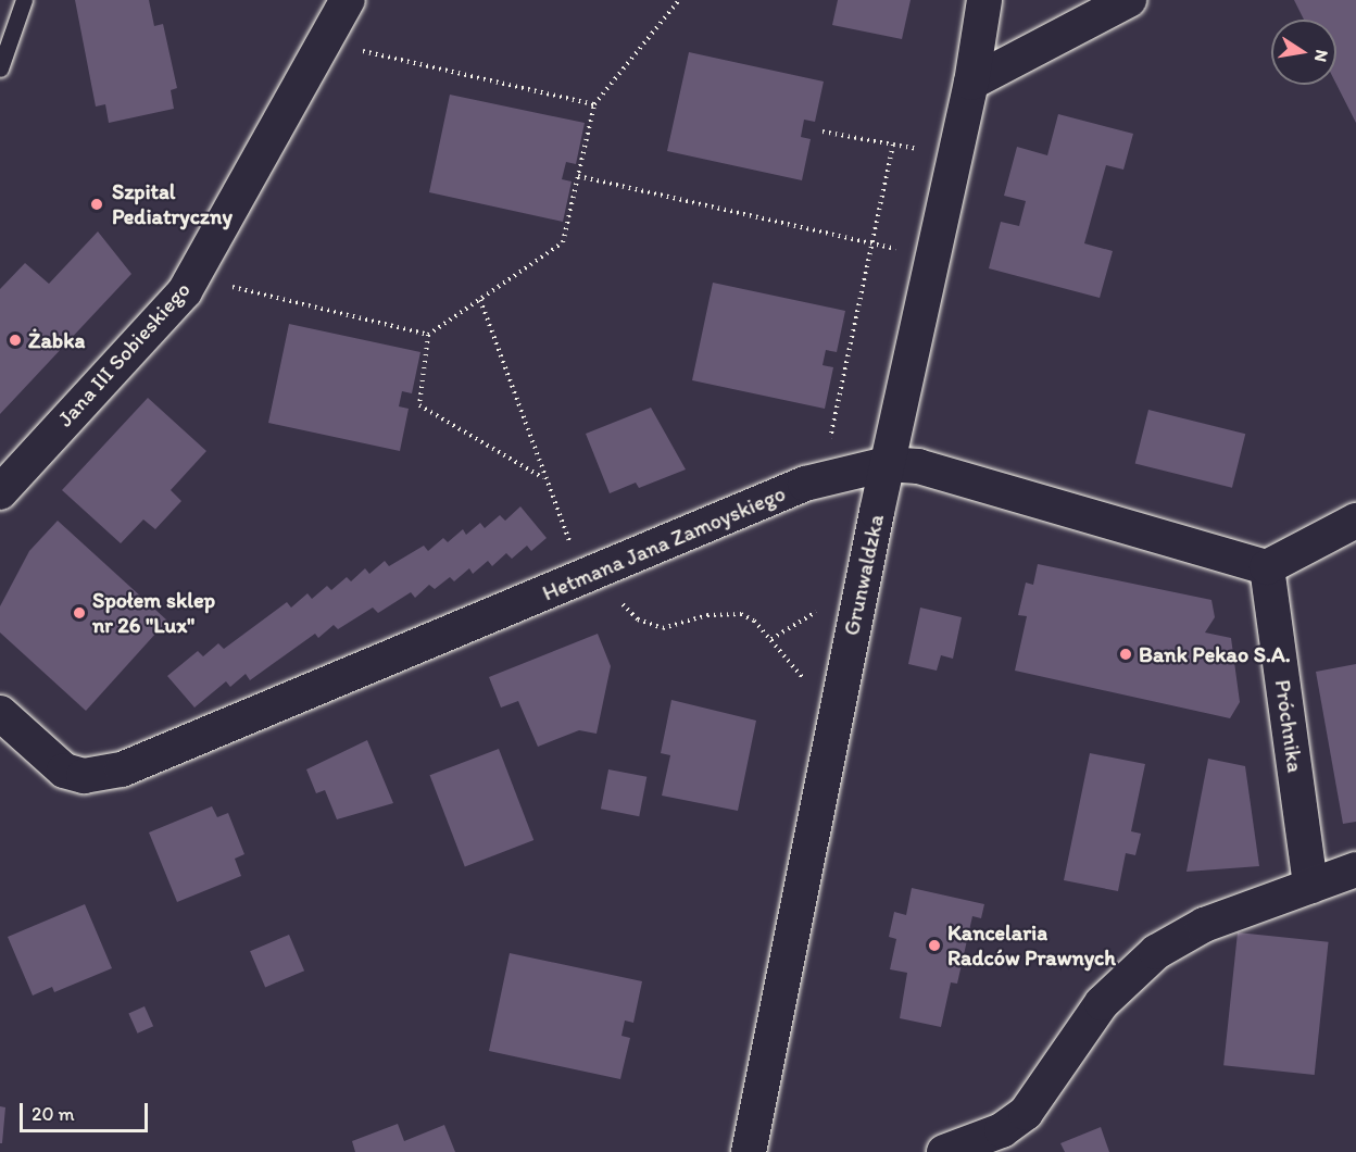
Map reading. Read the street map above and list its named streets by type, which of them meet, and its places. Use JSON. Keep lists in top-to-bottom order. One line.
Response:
{"streets":{"street":["Jana III Sobieskiego","Hetmana Jana Zamoyskiego","Grunwaldzka","Próchnika"]},"crossings":[["Hetmana Jana Zamoyskiego","Grunwaldzka"],["Hetmana Jana Zamoyskiego","Próchnika"]],"places":["Szpital Pediatryczny","Żabka","Społem sklep nr 26 \"Lux\"","Bank Pekao S.A.","Kancelaria Radców Prawnych"],"scale_bar":"20 m","north":"right"}
